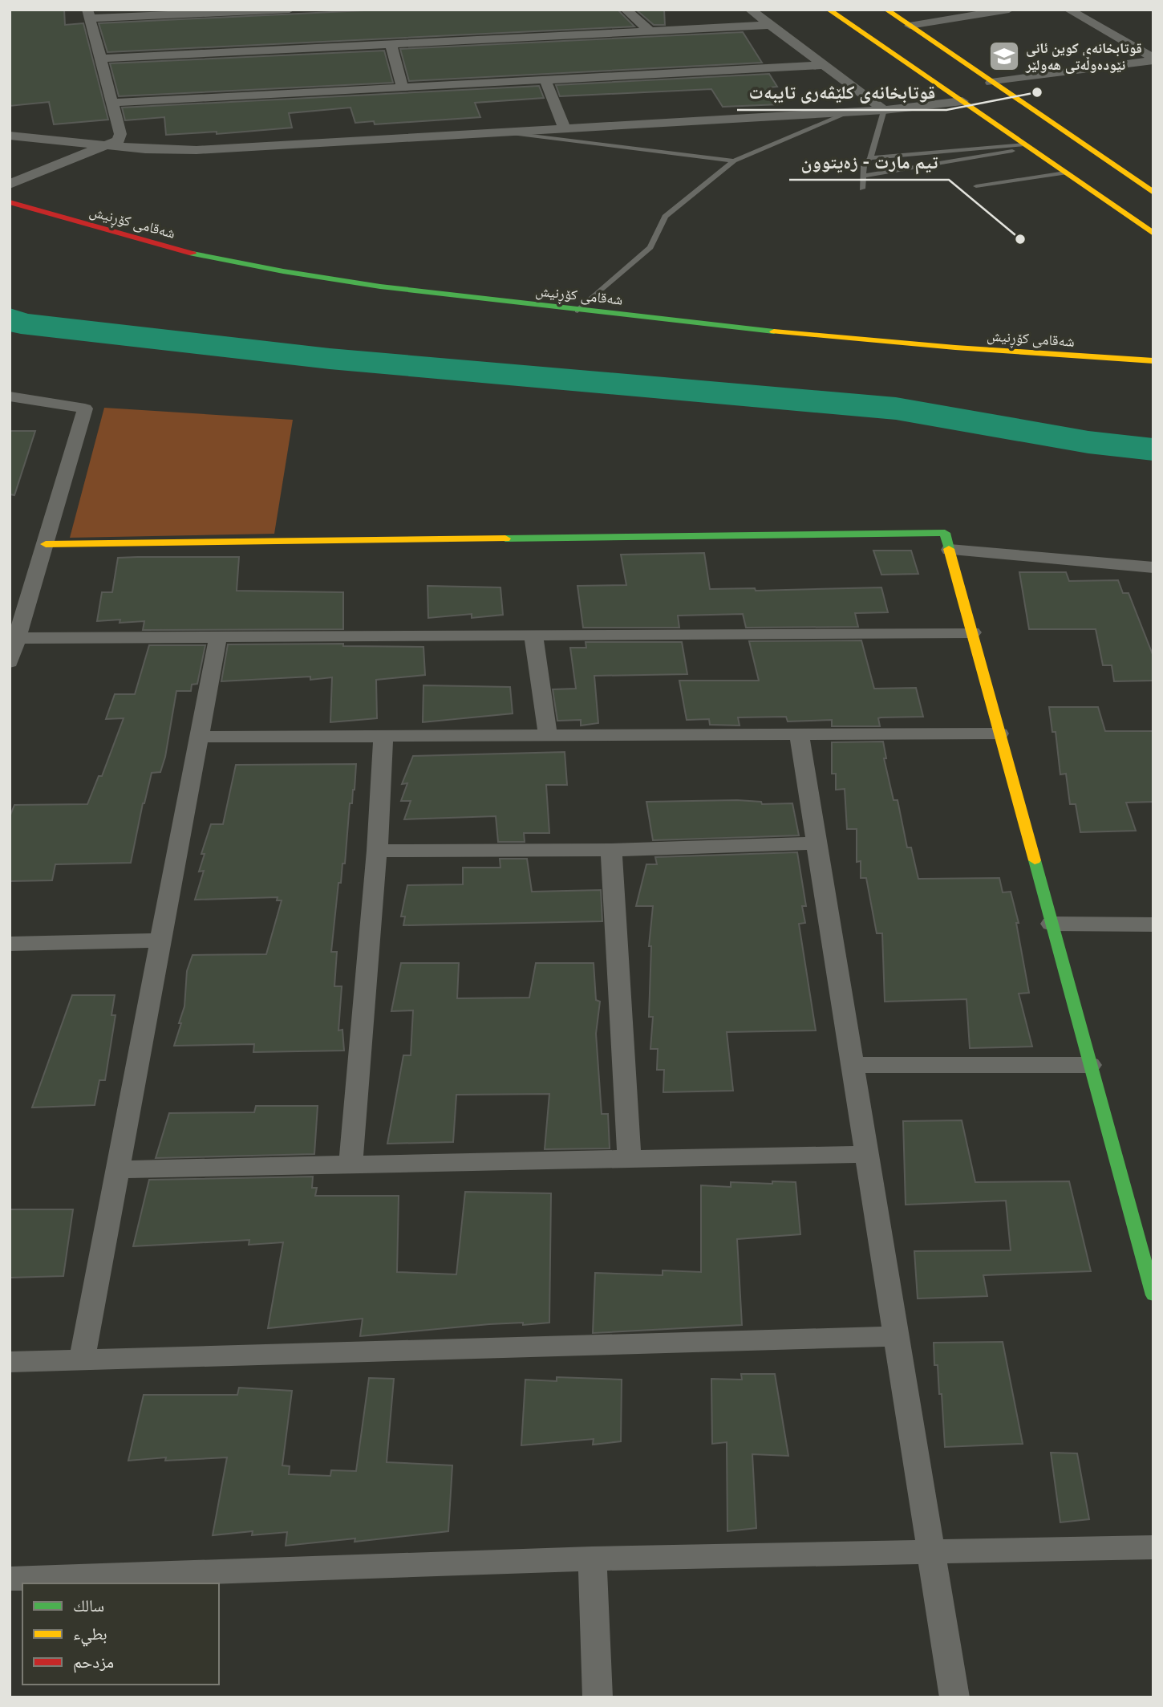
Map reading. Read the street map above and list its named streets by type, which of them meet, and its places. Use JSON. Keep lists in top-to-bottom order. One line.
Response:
{"streets":{"street":["شەقامی کۆڕنیش"]},"places":{"school or university":["قوتابخانەی کوین ئانی نێودەوڵەتی هەولێر"],"other":["قوتابخانەی کلێڤەری تایبەت","تیم مارت - زەیتوون"]},"legend":["سالك","بطيء","مزدحم"]}
